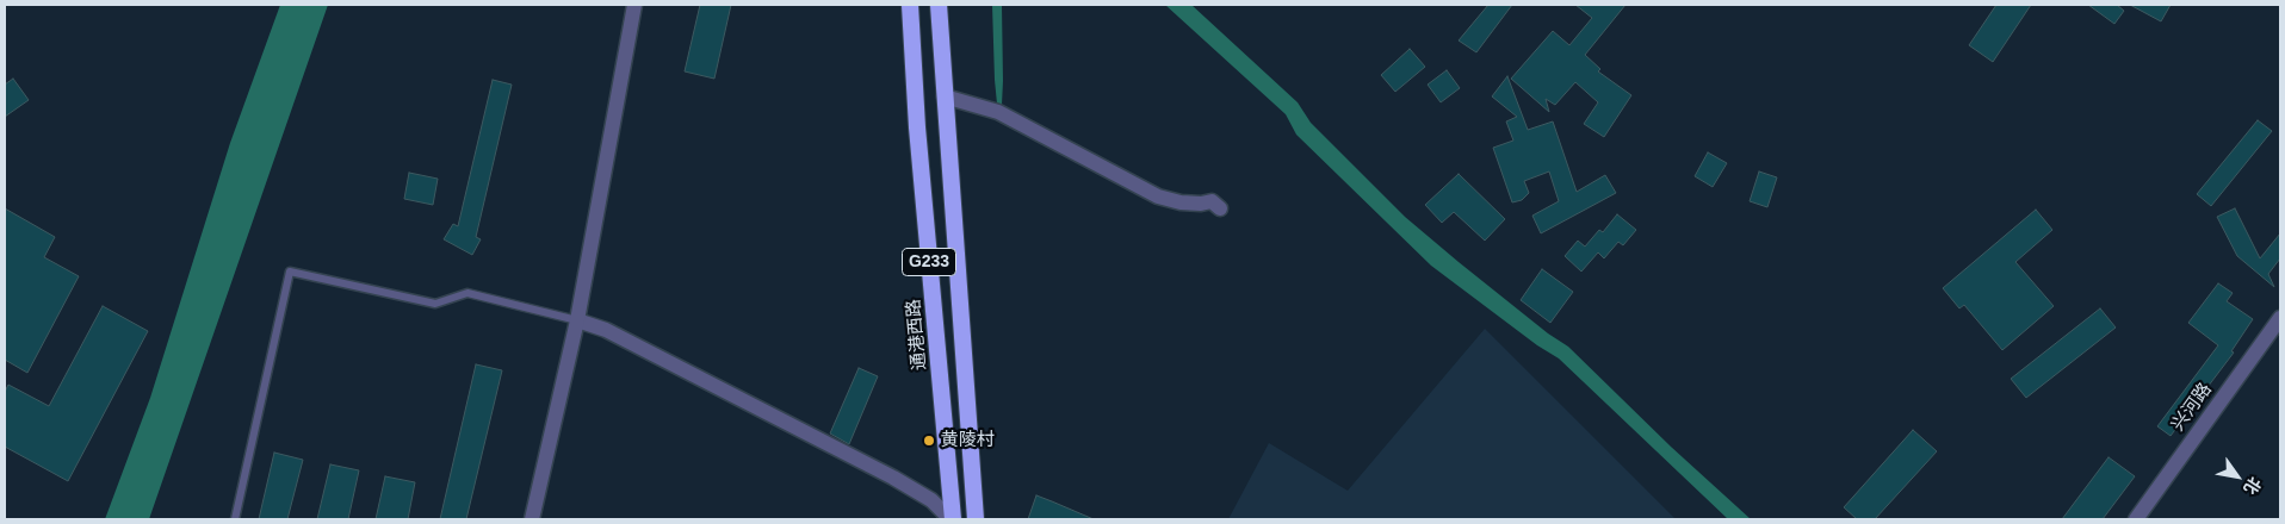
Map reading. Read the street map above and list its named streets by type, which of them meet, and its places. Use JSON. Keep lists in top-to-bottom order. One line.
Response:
{"streets":{"highway":["G233","通港西路"],"street":["兴河路"]},"places":["黄陵村"],"north":"bottom right"}
